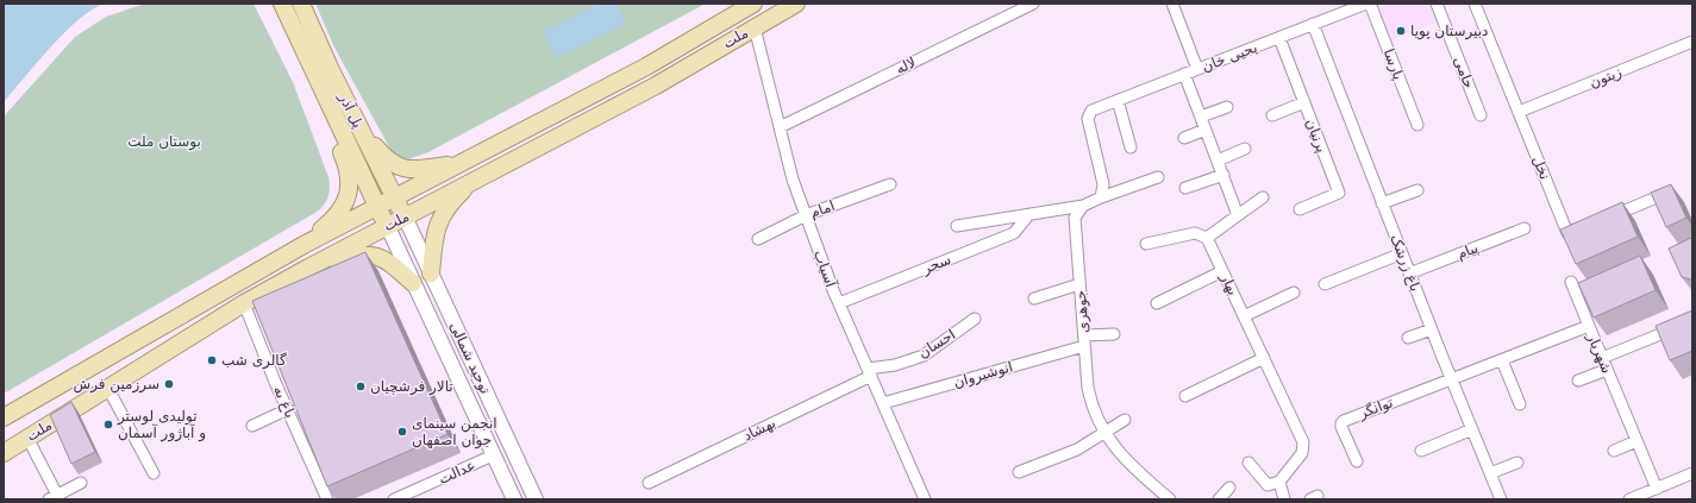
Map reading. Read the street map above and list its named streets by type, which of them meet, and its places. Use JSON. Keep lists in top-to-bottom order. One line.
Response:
{"streets":{"main road":["ملت","پل آذر","توحید شمالی"],"street":["یحیی خان","پارسا","لاله","حامی","زیتون","پرنیان","نخل","امام","پیام","باغ زرشک","سحر","آسیاب","بهار","جوهری","احسان","شهریار","انوشیروان","باغ به","توانگر","بهشاد","عدالت"]},"crossings":[["ملت","پل آذر"],["ملت","آسیاب"],["ملت","توحید شمالی"],["ملت","باغ به"],["یحیی خان","پارسا"],["یحیی خان","پرنیان"],["یحیی خان","باغ زرشک"],["لاله","آسیاب"],["زیتون","نخل"],["پل آذر","توحید شمالی"],["امام","آسیاب"],["پیام","باغ زرشک"],["باغ زرشک","شهریار"],["باغ زرشک","توانگر"],["سحر","آسیاب"],["آسیاب","احسان"],["آسیاب","انوشیروان"],["آسیاب","بهشاد"],["جوهری","انوشیروان"],["احسان","بهشاد"],["شهریار","توانگر"],["توحید شمالی","عدالت"]],"parks":["بوستان ملت"],"places":["دبیرستان پویا","گالری شب","سرزمین فرش","تالار فرشچیان","تولیدی لوستر و آباژور آسمان","انجمن سینمای جوان اصفهان"]}
